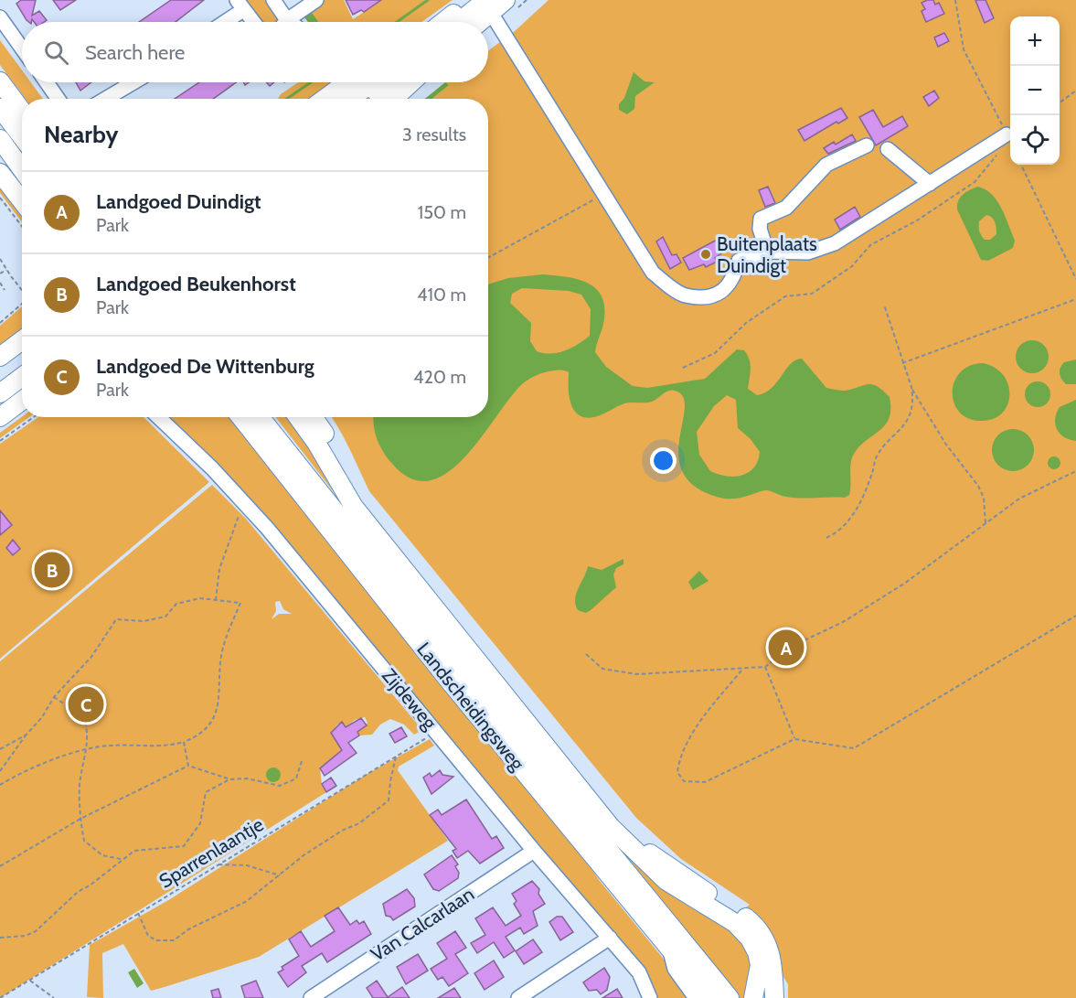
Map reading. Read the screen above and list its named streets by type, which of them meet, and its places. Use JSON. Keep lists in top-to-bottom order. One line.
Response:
{"streets":{"main road":["Landscheidingsweg"],"street":["Zijdeweg","Van Calcarlaan"],"path":["Sparrenlaantje"]},"crossings":[["Zijdeweg","Sparrenlaantje"],["Zijdeweg","Van Calcarlaan"]],"places":["Buitenplaats Duindigt"],"page":{"map_buttons":["+","−"],"search":"Search here","heading":["Nearby","3 results"],"list":[{"mark":"A","name":"Landgoed Duindigt","note":"Park","value":"150 m"},{"mark":"B","name":"Landgoed Beukenhorst","note":"Park","value":"410 m"},{"mark":"C","name":"Landgoed De Wittenburg","note":"Park","value":"420 m"}],"pins":["B","A","C"]}}
